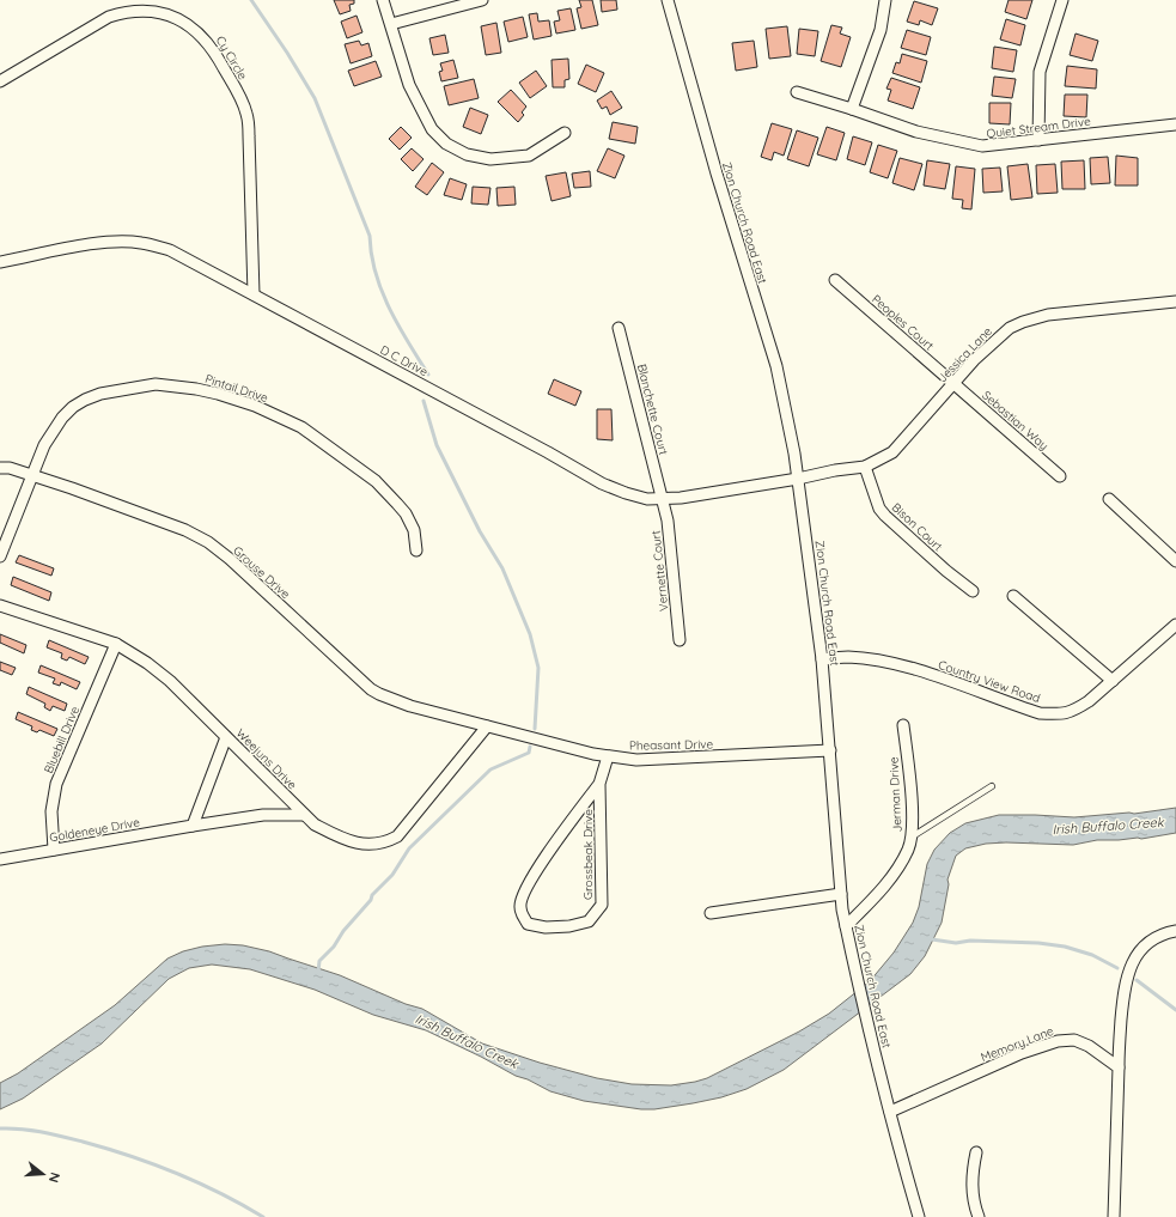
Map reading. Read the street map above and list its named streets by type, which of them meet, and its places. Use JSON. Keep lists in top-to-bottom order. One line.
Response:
{"streets":{"street":["Cy Circle","Quiet Stream Drive","Zion Church Road East","Peoples Court","Jessica Lane","D C Drive","Pintail Drive","Blanchette Court","Sebastian Way","Bison Court","Vernette Court","Grouse Drive","Country View Road","Bluebill Drive","Pheasant Drive","Weejuns Drive","Jerman Drive","Goldeneye Drive","Grossbeak Drive","Memory Lane"]},"crossings":[["Cy Circle","D C Drive"],["Zion Church Road East","Jessica Lane"],["Zion Church Road East","D C Drive"],["Zion Church Road East","Country View Road"],["Zion Church Road East","Pheasant Drive"],["Zion Church Road East","Jerman Drive"],["Zion Church Road East","Memory Lane"],["Peoples Court","Jessica Lane"],["Peoples Court","Sebastian Way"],["Jessica Lane","D C Drive"],["Jessica Lane","Sebastian Way"],["Jessica Lane","Bison Court"],["D C Drive","Blanchette Court"],["D C Drive","Vernette Court"],["Pintail Drive","Grouse Drive"],["Blanchette Court","Vernette Court"],["Grouse Drive","Pheasant Drive"],["Grouse Drive","Weejuns Drive"],["Bluebill Drive","Weejuns Drive"],["Bluebill Drive","Goldeneye Drive"],["Pheasant Drive","Weejuns Drive"],["Pheasant Drive","Grossbeak Drive"],["Weejuns Drive","Goldeneye Drive"]],"water":["Irish Buffalo Creek"],"north":"right"}
